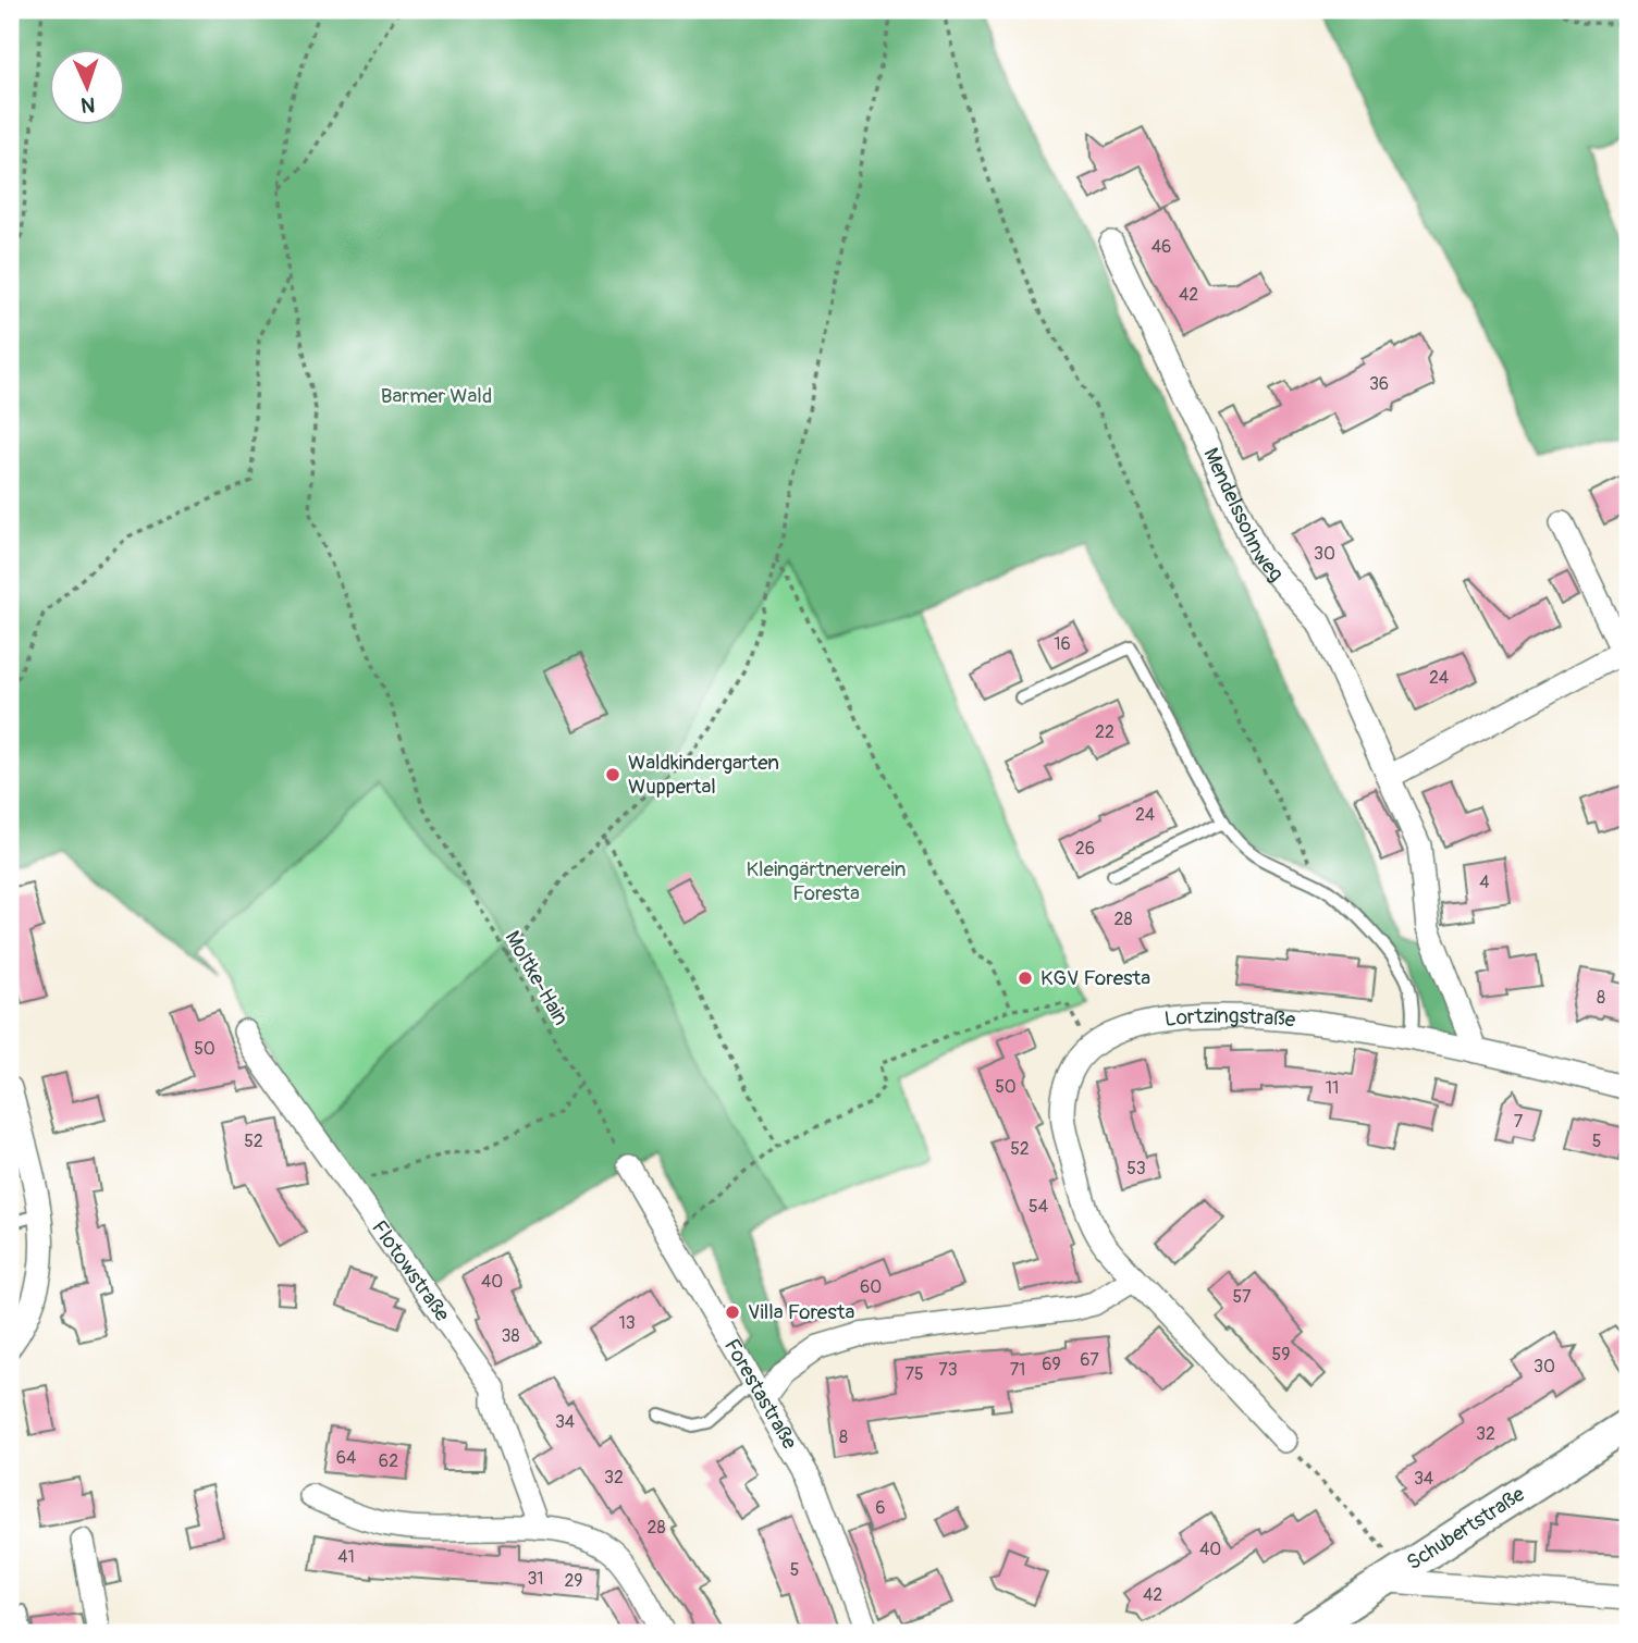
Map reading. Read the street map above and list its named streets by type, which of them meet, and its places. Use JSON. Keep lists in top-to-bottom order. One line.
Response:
{"streets":{"street":["Mendelssohnweg","Lortzingstraße","Flotowstraße","Forestastraße","Schubertstraße"],"path":["Moltke-Hain"]},"crossings":[["Mendelssohnweg","Lortzingstraße"],["Moltke-Hain","Forestastraße"]],"parks":["Barmer Wald","Kleingärtnerverein Foresta"],"places":["Waldkindergarten Wuppertal","KGV Foresta","Villa Foresta"],"house_numbers":["46","42","36","30","16","24","22","24","26","4","28","8","50","50","11","7","52","5","52","53","54","40","60","57","13","38","59","67","69","30","73","71","75","34","32","8","64","62","32","34","6","28","40","41","5","31","29","42"],"north":"bottom"}
